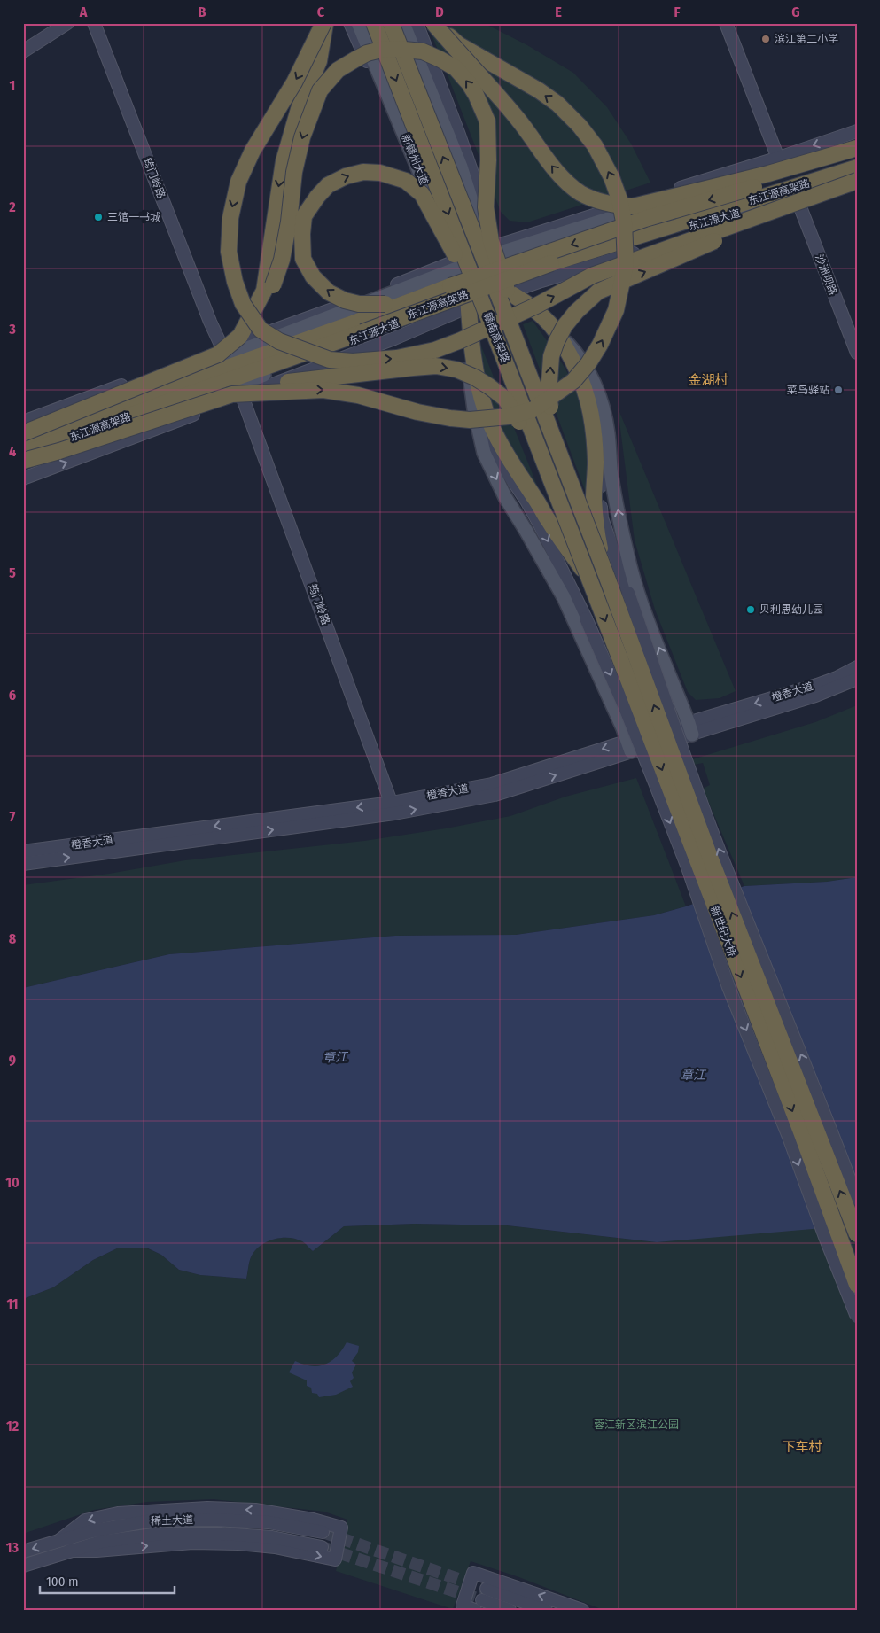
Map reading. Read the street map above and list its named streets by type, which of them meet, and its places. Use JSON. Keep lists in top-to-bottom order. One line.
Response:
{"streets":{"highway":["东江源高架路","赣南高架路","新世纪大桥"],"main road":["新赣州大道","东江源大道"],"street":["筠门岭路","沙洲坝路","橙香大道","稀土大道"]},"crossings":[["新赣州大道","东江源大道"],["筠门岭路","橙香大道"],["东江源大道","沙洲坝路"],["赣南高架路","新世纪大桥"]],"districts":["金湖村","下车村"],"water":["章江"],"parks":["蓉江新区滨江公园"],"places":["滨江第二小学","三馆一书城","菜鸟驿站","贝利思幼儿园"],"scale_bar":"100 m","grid":{"columns":["A","B","C","D","E","F","G"],"rows":["1","2","3","4","5","6","7","8","9","10","11","12","13"]}}
